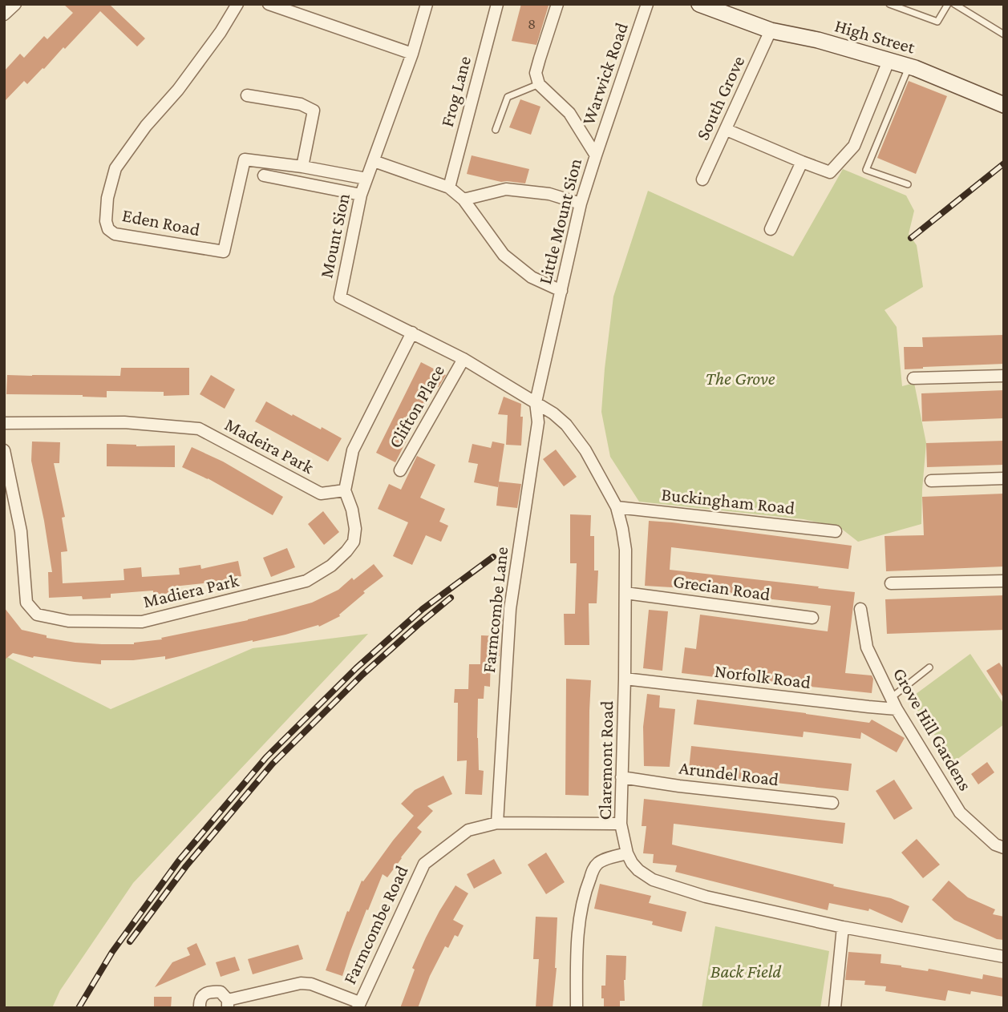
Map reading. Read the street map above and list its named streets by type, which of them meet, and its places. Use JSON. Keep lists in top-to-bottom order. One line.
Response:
{"streets":{"main road":["High Street"],"street":["Warwick Road","Frog Lane","South Grove","Little Mount Sion","Eden Road","Mount Sion","Clifton Place","Madeira Park","Buckingham Road","Grecian Road","Madiera Park","Farmcombe Lane","Norfolk Road","Grove Hill Gardens","Claremont Road","Arundel Road","Farmcombe Road"]},"crossings":[["High Street","South Grove"],["Warwick Road","Little Mount Sion"],["Little Mount Sion","Mount Sion"],["Little Mount Sion","Farmcombe Lane"],["Little Mount Sion","Claremont Road"],["Eden Road","Mount Sion"],["Mount Sion","Clifton Place"],["Mount Sion","Farmcombe Lane"],["Mount Sion","Claremont Road"],["Madeira Park","Madiera Park"],["Buckingham Road","Claremont Road"],["Grecian Road","Claremont Road"],["Farmcombe Lane","Claremont Road"],["Farmcombe Lane","Farmcombe Road"],["Norfolk Road","Grove Hill Gardens"],["Norfolk Road","Claremont Road"],["Claremont Road","Arundel Road"],["Claremont Road","Farmcombe Road"]],"parks":["The Grove","Back Field"],"house_numbers":["8"]}
